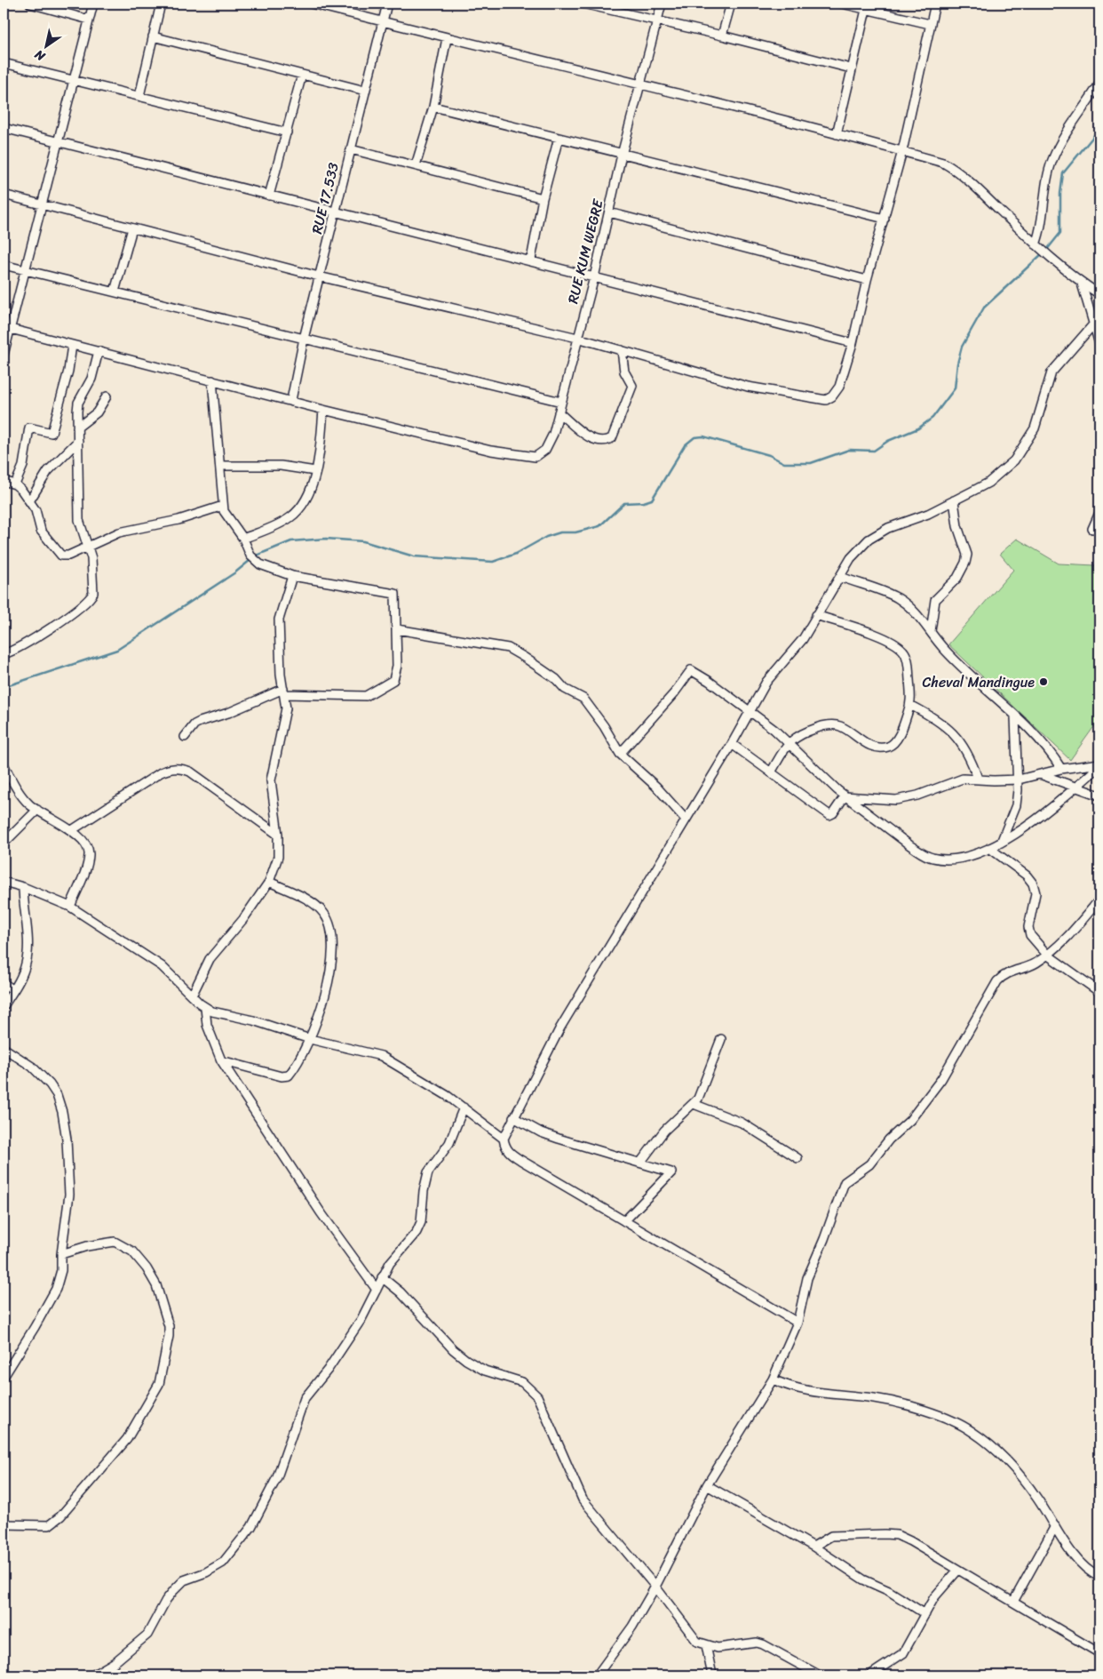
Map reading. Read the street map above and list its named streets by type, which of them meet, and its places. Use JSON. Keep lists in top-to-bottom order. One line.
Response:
{"streets":{"street":["RUE 17.533","RUE KUM WEGRE"]},"places":["Cheval Mandingue"],"north":"bottom left"}
